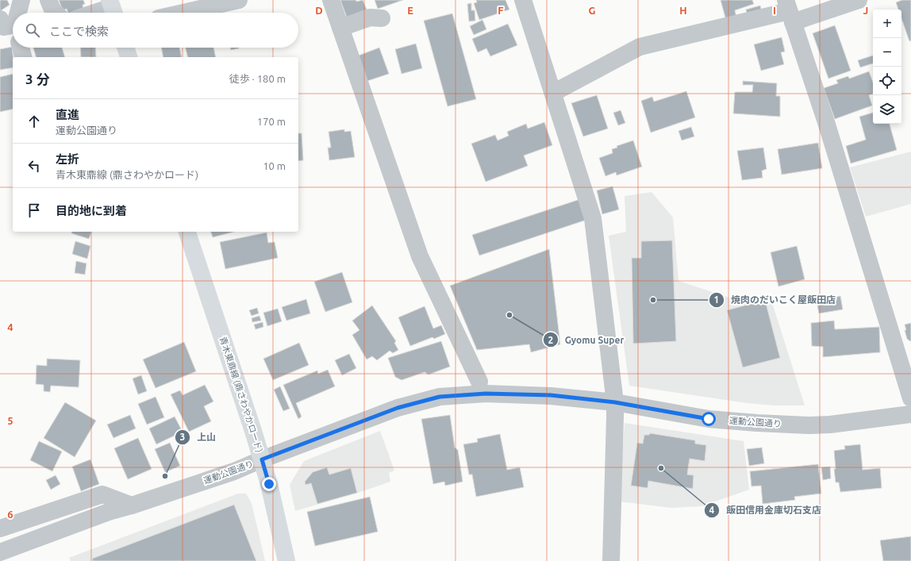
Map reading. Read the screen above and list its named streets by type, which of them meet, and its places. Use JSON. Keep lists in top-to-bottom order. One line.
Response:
{"streets":{"main road":["青木東鼎線 (鼎さわやかロード)"],"street":["運動公園通り"]},"crossings":[["青木東鼎線 (鼎さわやかロード)","運動公園通り"]],"places":["焼肉のだいこく屋飯田店","Gyomu Super","飯田信用金庫切石支店","上山"],"page":{"map_buttons":["+","−"],"search":"ここで検索","heading":["3 分","徒歩 · 180 m"],"list":[["直進","運動公園通り","170 m"],["左折","青木東鼎線 (鼎さわやかロード)","10 m"],"目的地に到着"]},"grid":{"columns":["D","E","F","G","H","I","J"],"rows":["4","5","6"]}}
